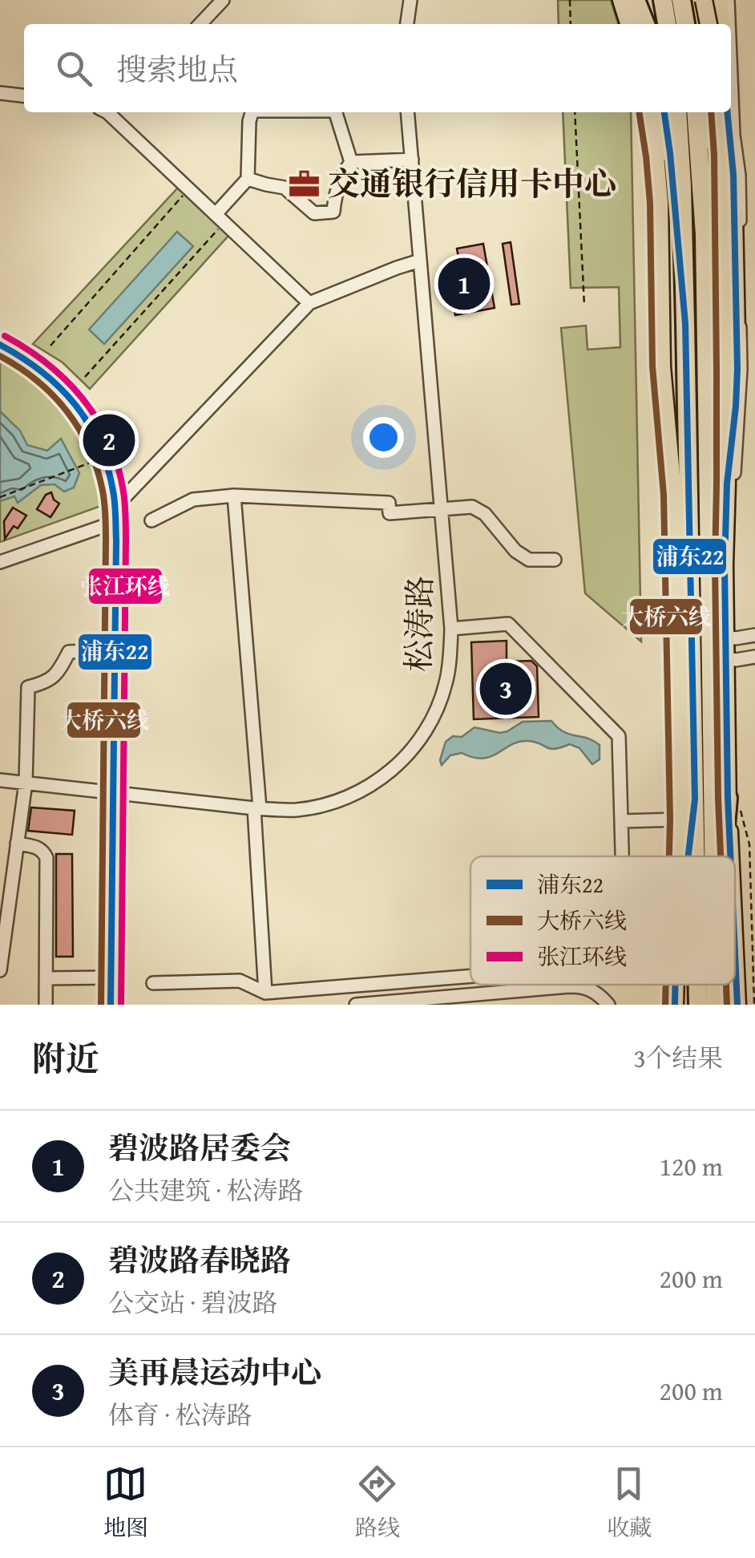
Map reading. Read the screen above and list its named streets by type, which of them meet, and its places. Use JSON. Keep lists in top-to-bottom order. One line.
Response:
{"streets":{"street":["松涛路"]},"places":{"office":["交通银行信用卡中心"]},"lines":["transit line 浦东22","transit line 大桥六线","transit line 张江环线"],"legend":["浦东22","大桥六线","张江环线"],"page":{"search":"搜索地点","pins":["1","2","3"],"heading":["附近","3个结果"],"list":[{"mark":"1","name":"碧波路居委会","note":"公共建筑 · 松涛路","value":"120 m"},{"mark":"2","name":"碧波路春晓路","note":"公交站 · 碧波路","value":"200 m"},{"mark":"3","name":"美再晨运动中心","note":"体育 · 松涛路","value":"200 m"}],"nav":["地图","路线","收藏"]}}
